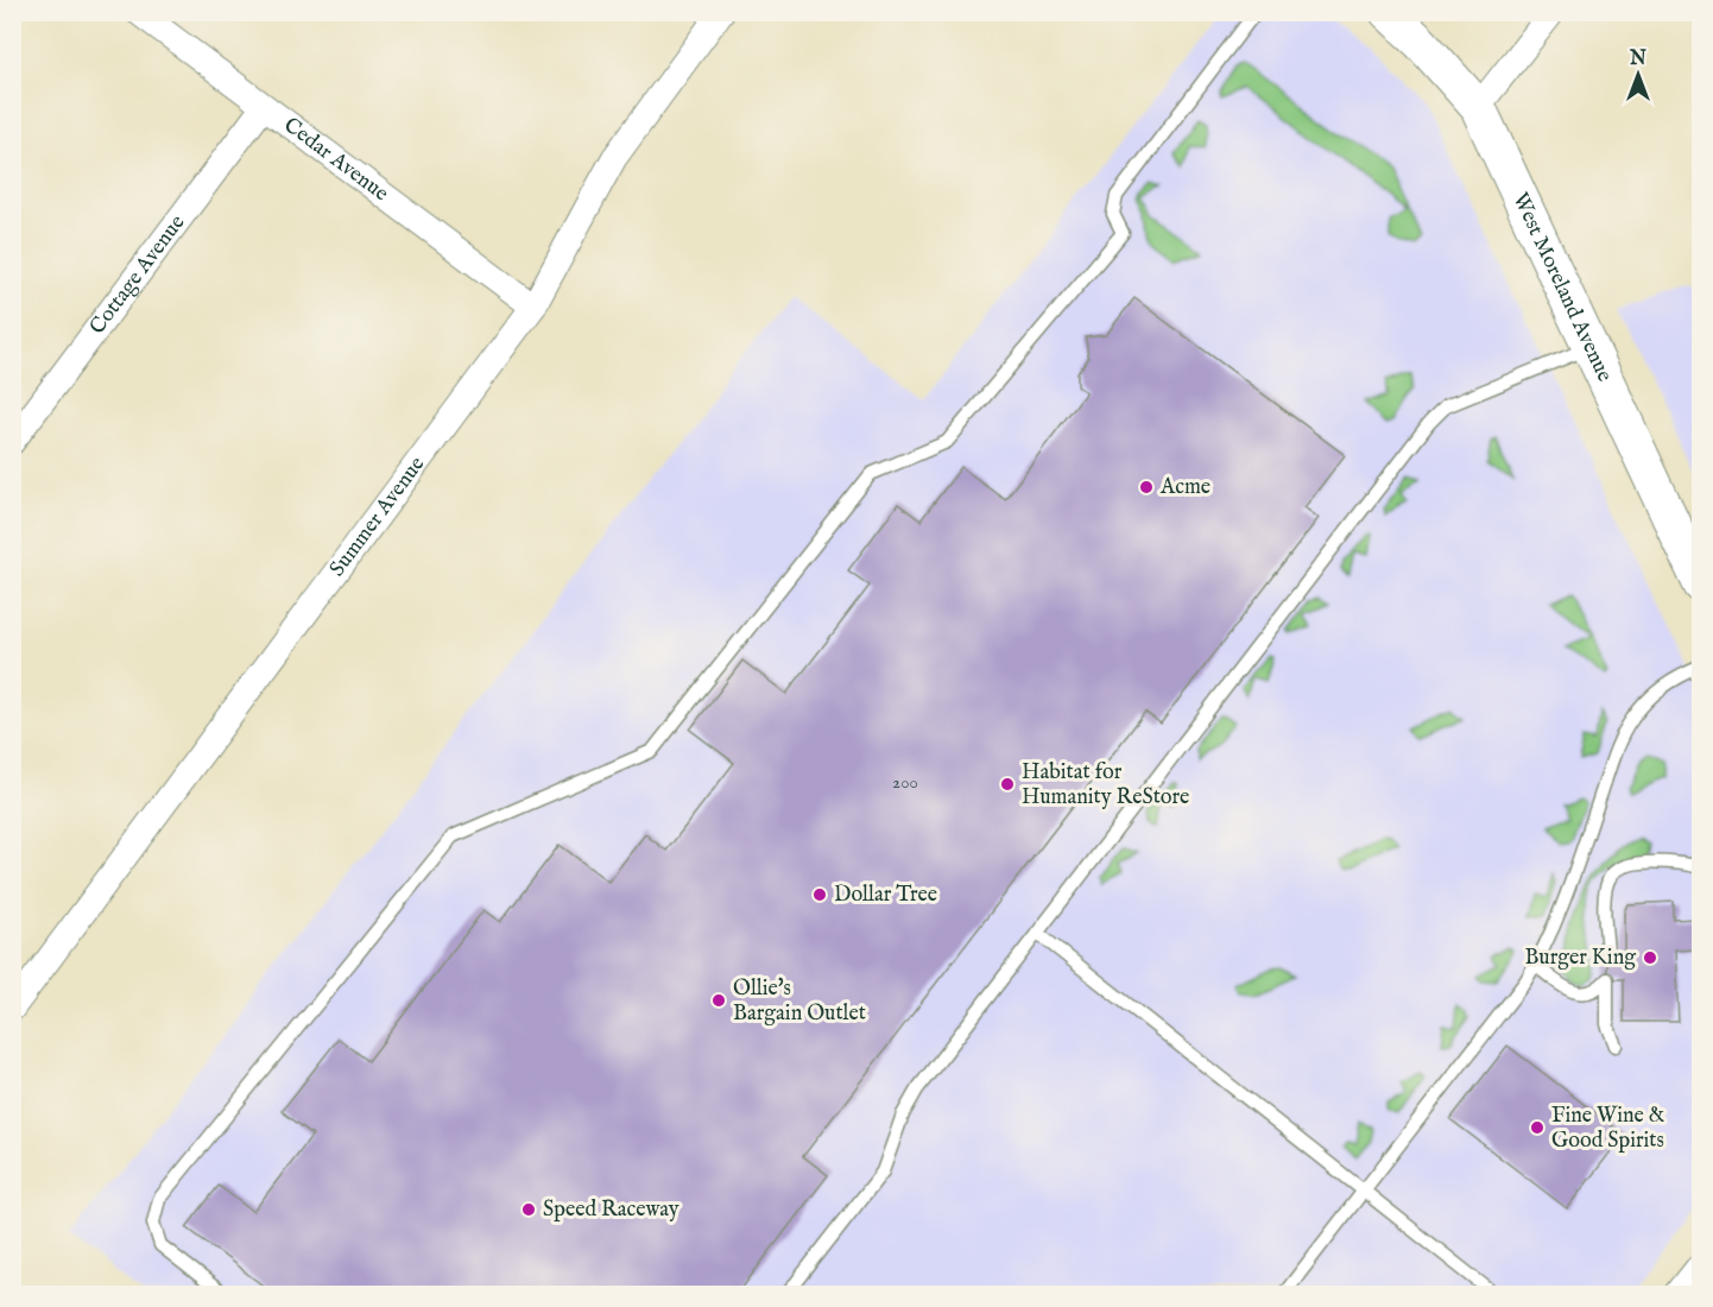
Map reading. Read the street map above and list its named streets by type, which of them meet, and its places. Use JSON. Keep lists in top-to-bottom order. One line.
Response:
{"streets":{"street":["Cedar Avenue","Cottage Avenue","West Moreland Avenue","Summer Avenue"]},"crossings":[["Cedar Avenue","Cottage Avenue"],["Cedar Avenue","Summer Avenue"]],"places":["Acme","Habitat for Humanity ReStore","Dollar Tree","Burger King","Ollie's Bargain Outlet","Fine Wine & Good Spirits","Speed Raceway"],"house_numbers":["200"],"north":"top"}
